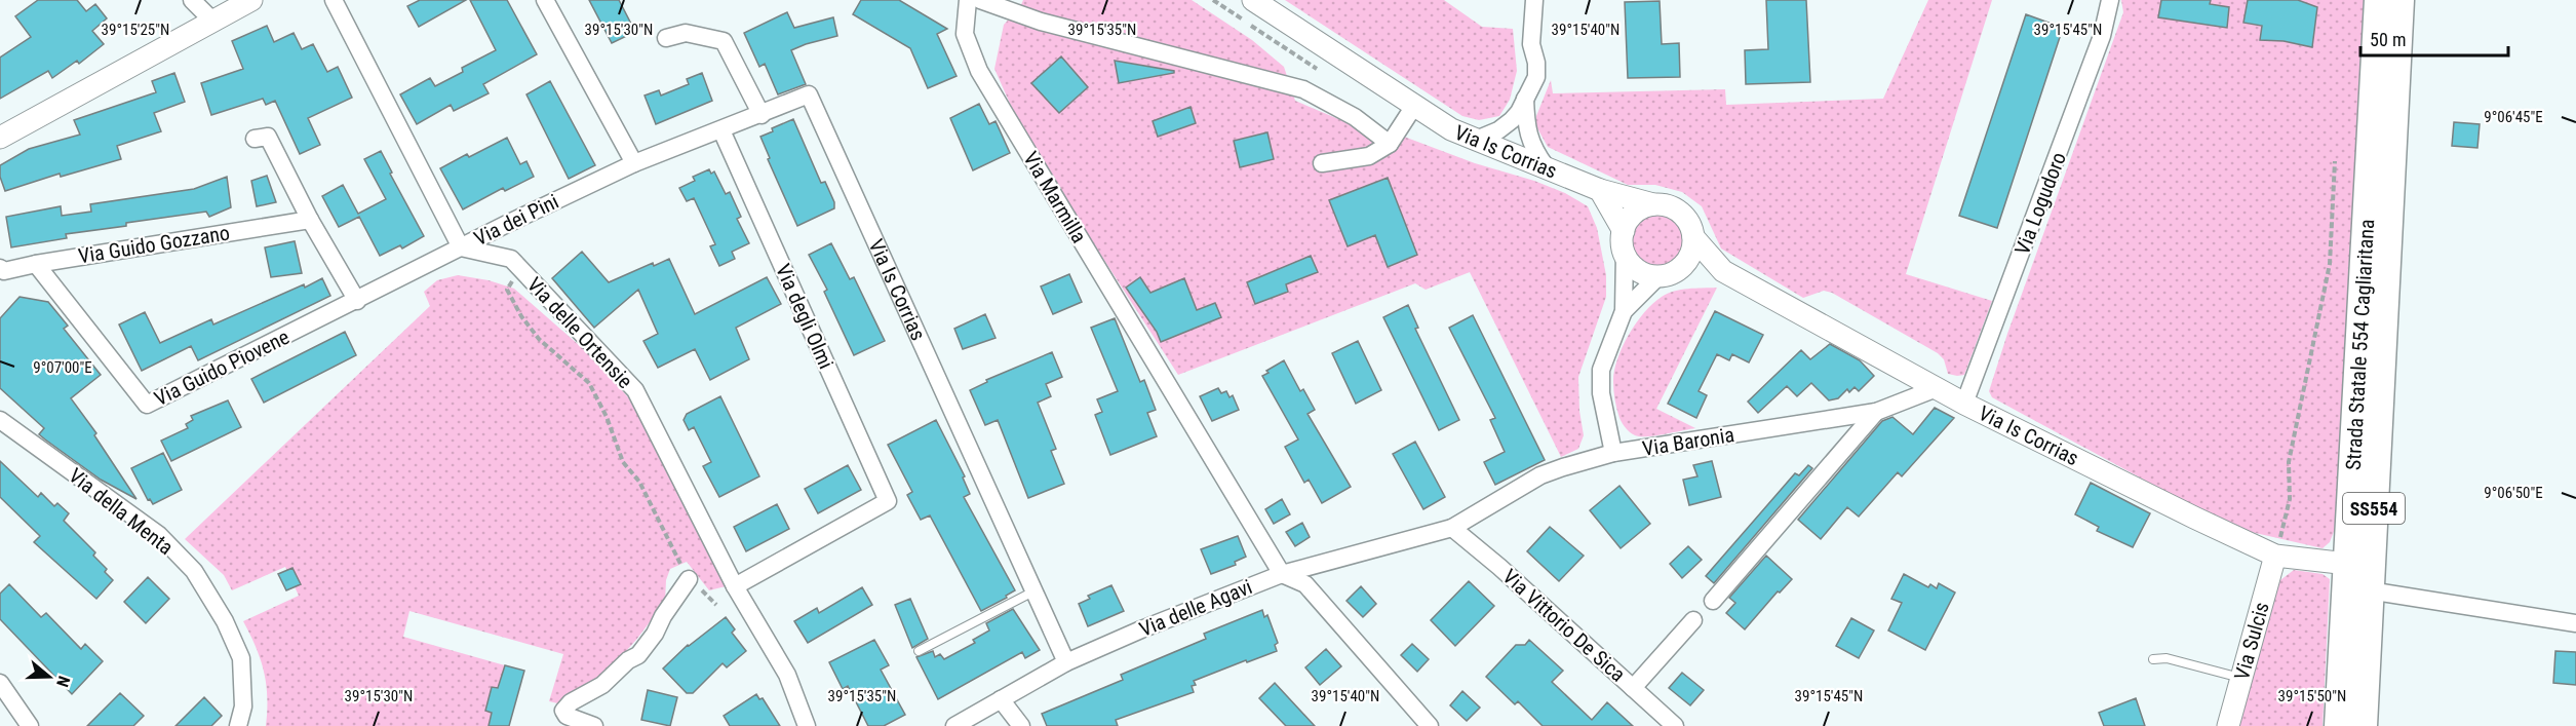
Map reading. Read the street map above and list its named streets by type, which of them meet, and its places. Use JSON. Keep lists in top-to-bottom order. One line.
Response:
{"streets":{"highway":["Strada Statale 554 Cagliaritana","SS554"],"street":["Via Is Corrias","Via Marmilla","Via Logudoro","Via dei Pini","Via Guido Gozzano","Via degli Olmi","Via delle Ortensie","Via Guido Piovene","Via Baronia","Via della Menta","Via delle Agavi","Via Vittorio De Sica","Via Sulcis"]},"crossings":[["Via Is Corrias","Via Logudoro"],["Via Is Corrias","Via dei Pini"],["Via Is Corrias","Strada Statale 554 Cagliaritana"],["Via Is Corrias","Via Baronia"],["Via Is Corrias","Via delle Agavi"],["Via Is Corrias","Via Sulcis"],["Via Marmilla","Via delle Agavi"],["Via dei Pini","Via degli Olmi"],["Via dei Pini","Via delle Ortensie"],["Via Guido Gozzano","Via Guido Piovene"],["Via degli Olmi","Via delle Ortensie"],["Via Baronia","Via delle Agavi"],["Via Baronia","Via Vittorio De Sica"],["Via delle Agavi","Via Vittorio De Sica"]],"scale_bar":"50 m","north":"right","coordinates":["39°15'25\"N","39°15'30\"N","39°15'40\"N","39°15'45\"N","39°15'35\"N","9°06'45\"E","9°07'00\"E","9°06'50\"E","39°15'50\"N"]}
